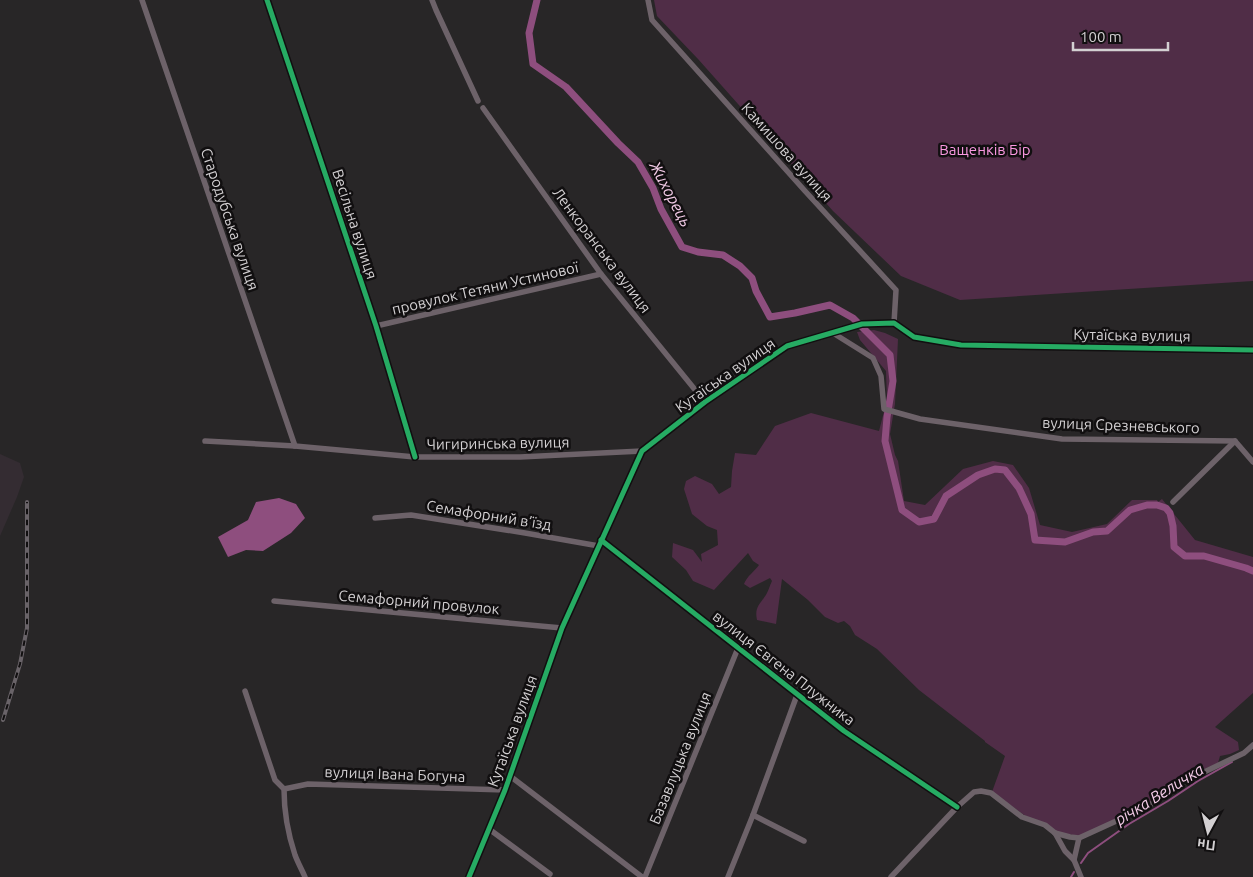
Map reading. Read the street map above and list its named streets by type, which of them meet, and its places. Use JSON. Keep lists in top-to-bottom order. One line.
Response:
{"streets":{"street":["Камишова вулиця","Стародубська вулиця","Весільна вулиця","Ленкоранська вулиця","провулок Тетяни Устинової","Кутаїська вулиця","вулиця Срезневського","Чигиринська вулиця","Семафорний в’їзд","Семафорний провулок","вулиця Євгена Плужника","Базавлуцька вулиця","вулиця Івана Богуна"]},"crossings":[["Камишова вулиця","Кутаїська вулиця"],["Стародубська вулиця","Чигиринська вулиця"],["Весільна вулиця","провулок Тетяни Устинової"],["Весільна вулиця","Чигиринська вулиця"],["Ленкоранська вулиця","провулок Тетяни Устинової"],["Ленкоранська вулиця","Кутаїська вулиця"],["Кутаїська вулиця","вулиця Срезневського"],["Кутаїська вулиця","Чигиринська вулиця"],["Кутаїська вулиця","Семафорний в’їзд"],["Кутаїська вулиця","Семафорний провулок"],["Кутаїська вулиця","вулиця Євгена Плужника"],["Кутаїська вулиця","вулиця Івана Богуна"],["Семафорний в’їзд","вулиця Євгена Плужника"],["вулиця Євгена Плужника","Базавлуцька вулиця"]],"water":["Жихорець","річка Величка"],"parks":["Ващенків Бір"],"scale_bar":"100 m","north":"bottom"}
